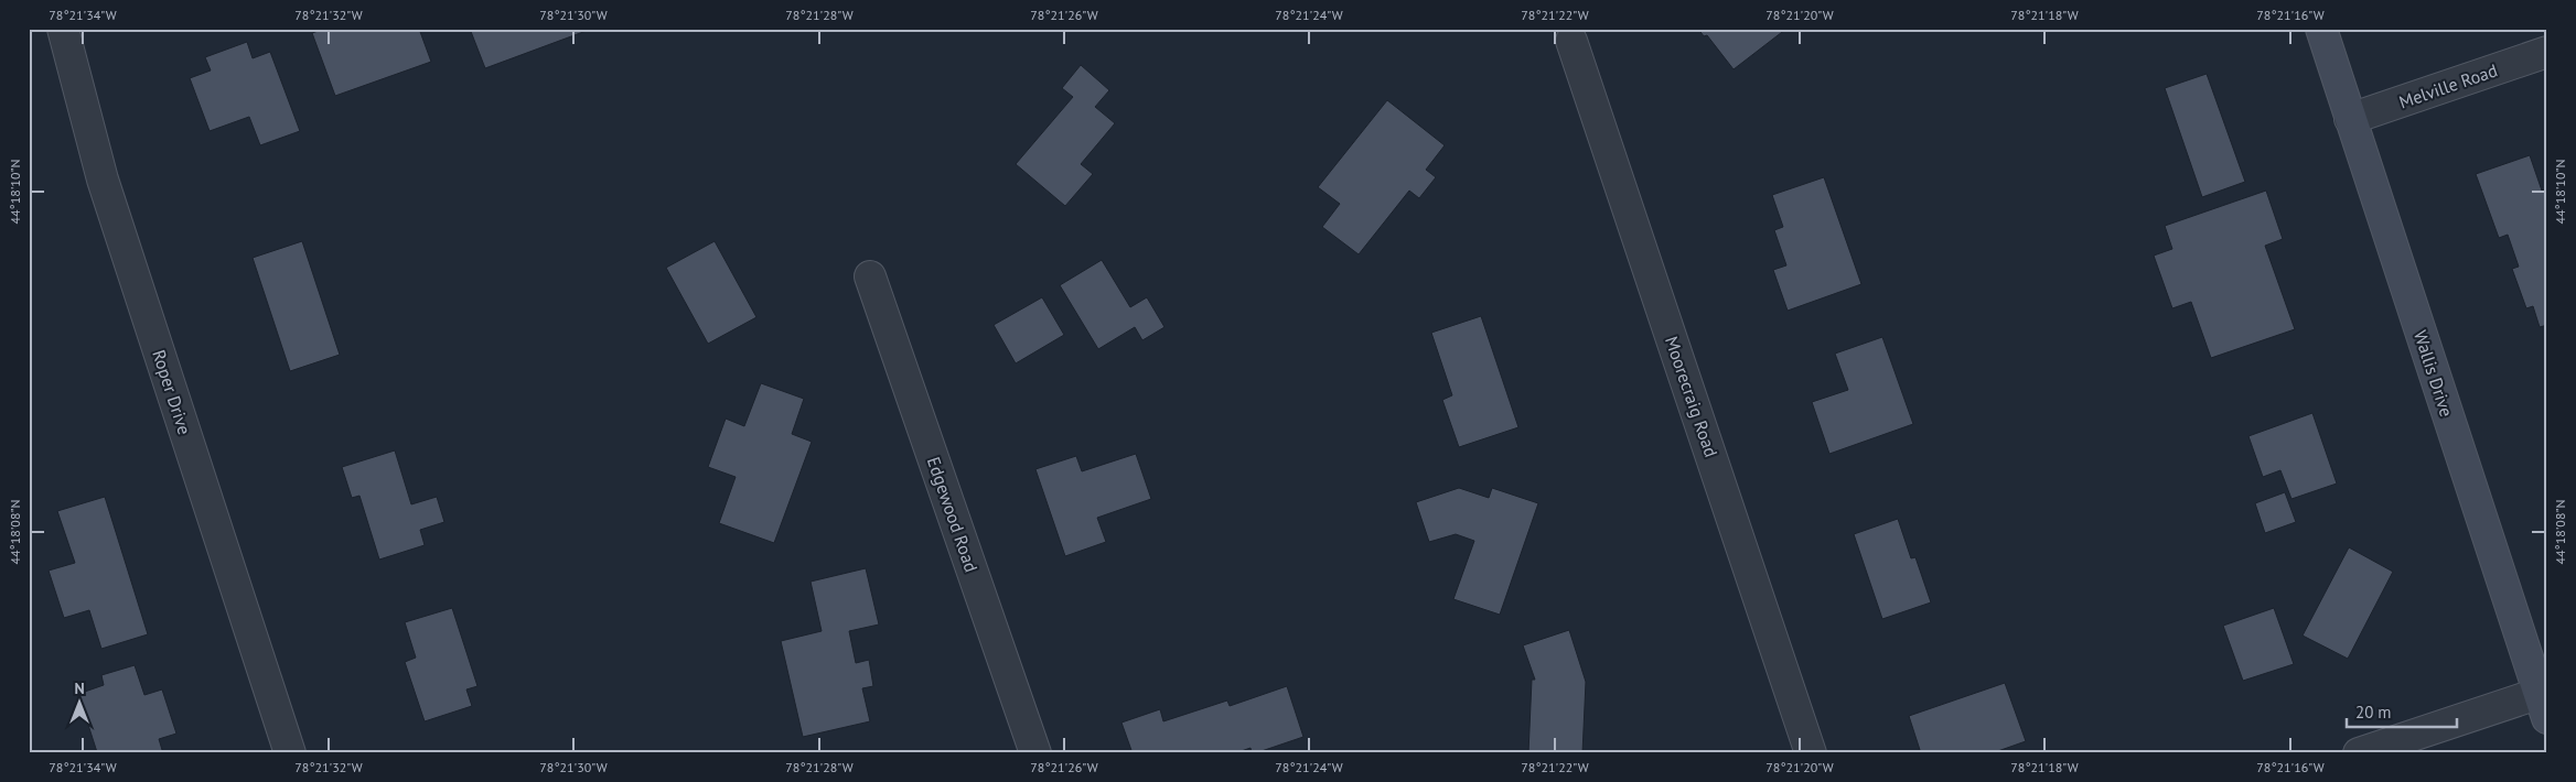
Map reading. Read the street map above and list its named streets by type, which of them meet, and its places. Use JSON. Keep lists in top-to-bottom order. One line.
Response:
{"streets":{"street":["Melville Road","Wallis Drive","Roper Drive","Moorecraig Road","Edgewood Road"]},"crossings":[["Melville Road","Wallis Drive"]],"scale_bar":"20 m","north":"top","coordinates":["78°21'34\"W","78°21'32\"W","78°21'30\"W","78°21'28\"W","78°21'26\"W","78°21'24\"W","78°21'22\"W","78°21'20\"W","78°21'18\"W","78°21'16\"W","44°18'10\"N","44°18'08\"N"]}
